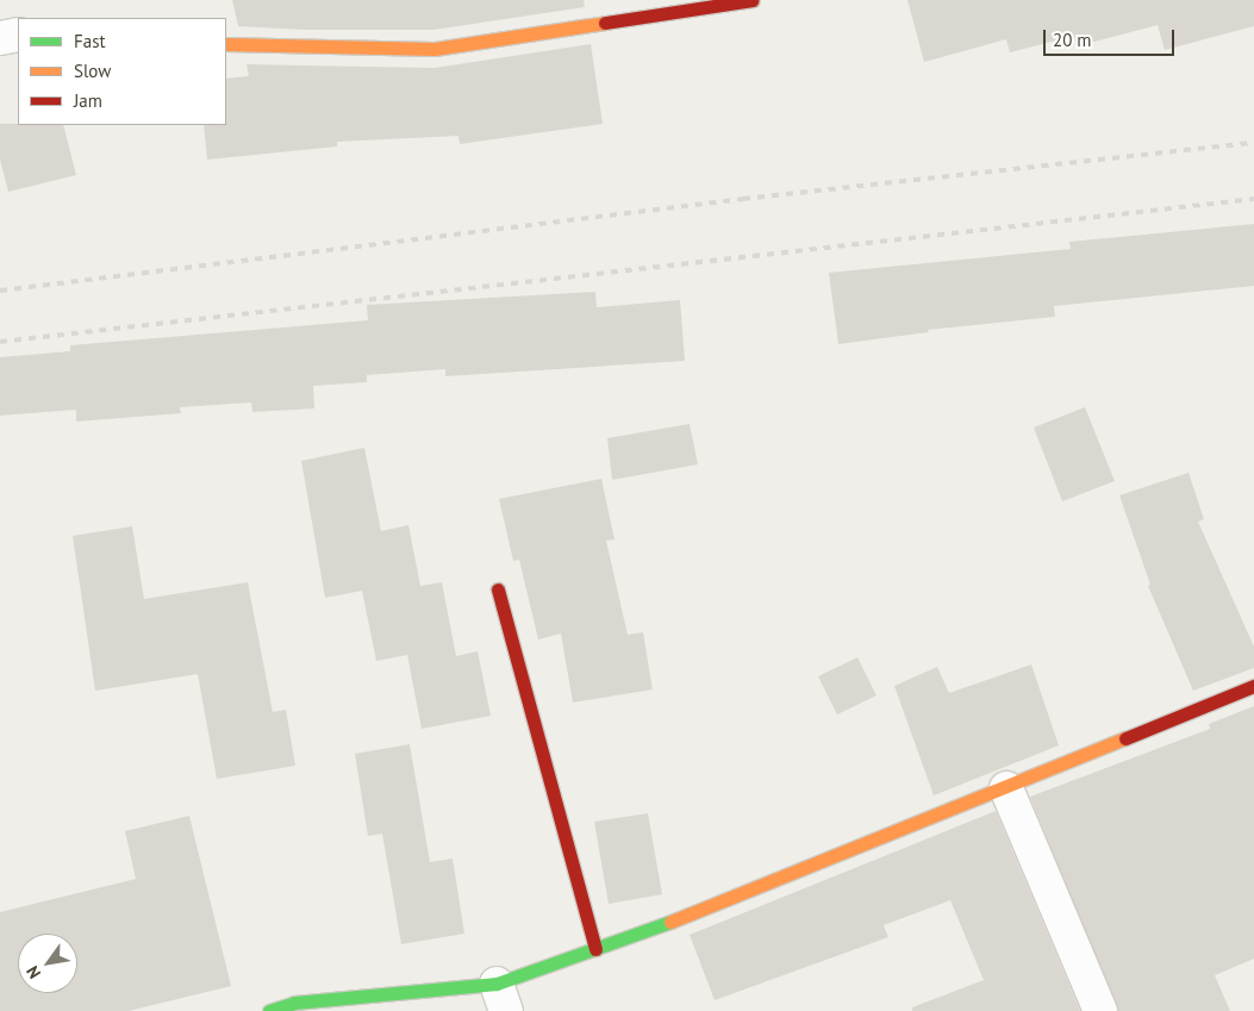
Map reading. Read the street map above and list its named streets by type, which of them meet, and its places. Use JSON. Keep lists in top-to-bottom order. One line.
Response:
{"legend":["Fast","Slow","Jam"],"scale_bar":"20 m","north":"bottom left"}
